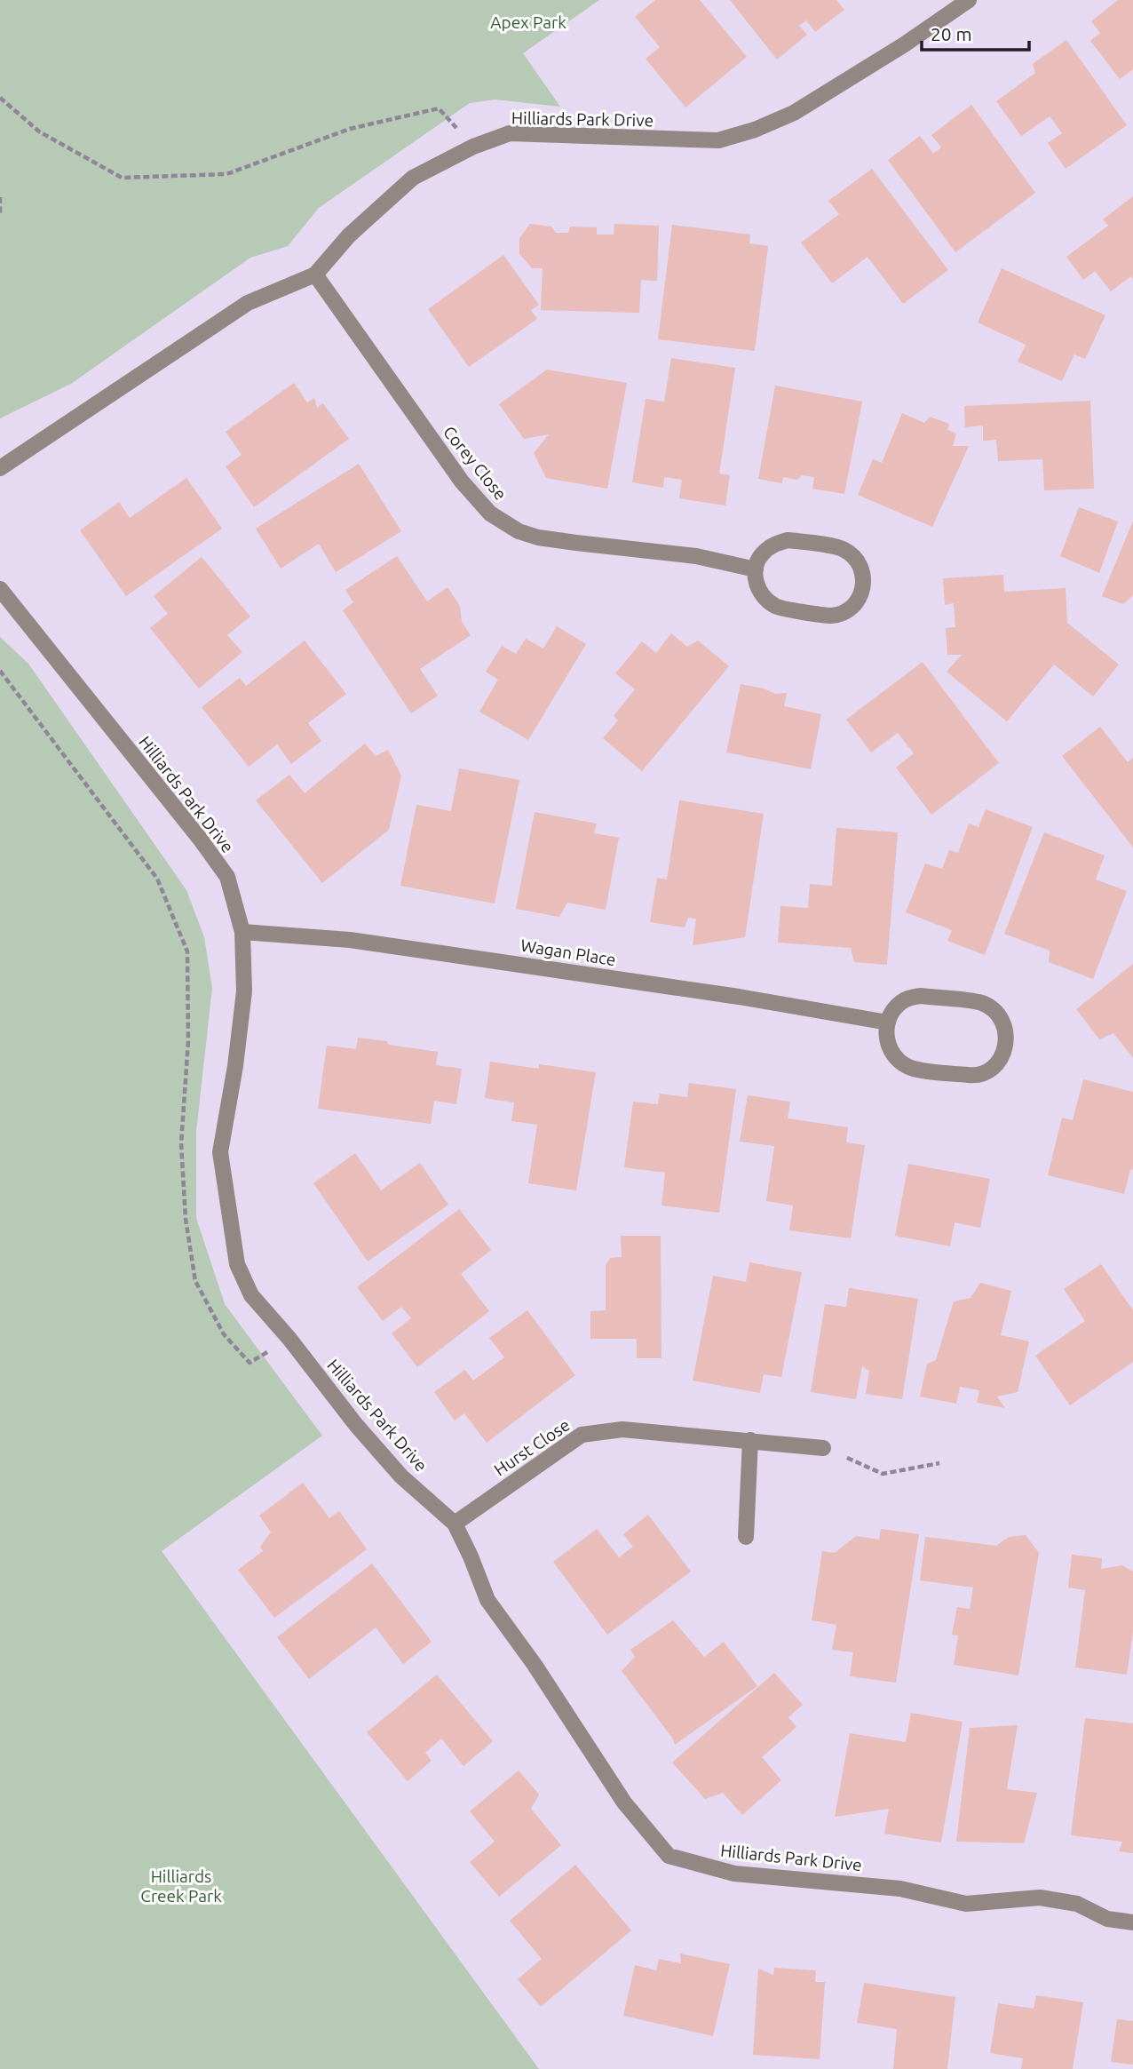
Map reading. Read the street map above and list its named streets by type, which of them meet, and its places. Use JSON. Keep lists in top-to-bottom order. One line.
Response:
{"streets":{"street":["Hilliards Park Drive","Corey Close","Wagan Place","Hurst Close"]},"crossings":[["Hilliards Park Drive","Corey Close"],["Hilliards Park Drive","Wagan Place"],["Hilliards Park Drive","Hurst Close"]],"parks":["Apex Park","Hilliards Creek Park"],"scale_bar":"20 m"}
